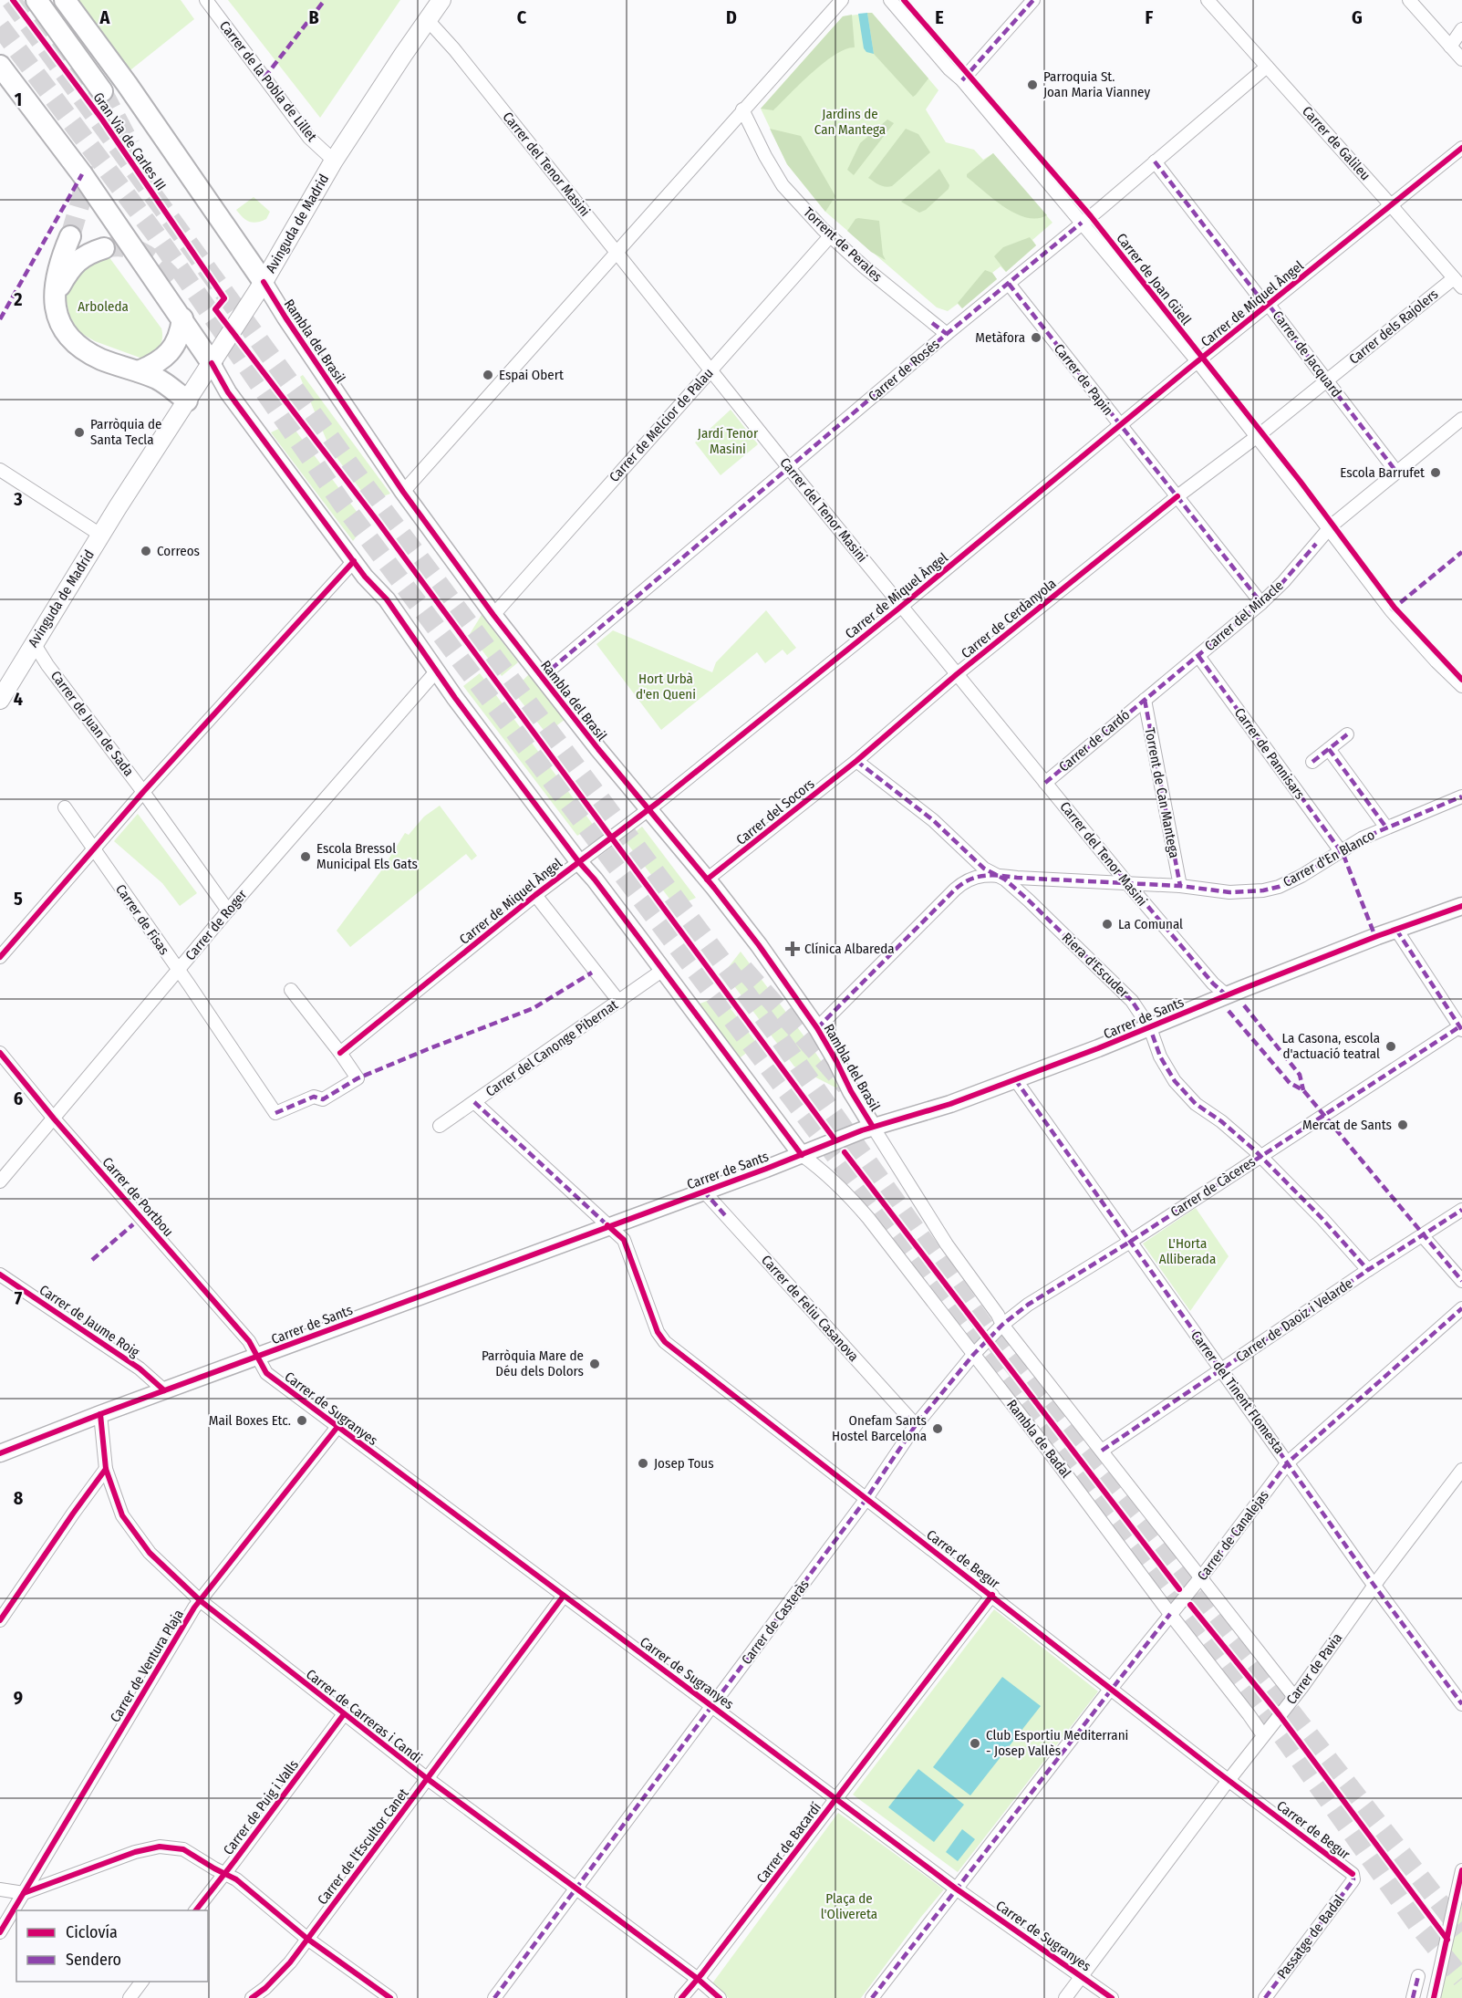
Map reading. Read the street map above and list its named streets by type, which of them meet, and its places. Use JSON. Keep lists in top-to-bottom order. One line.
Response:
{"streets":{"main road":["Avinguda de Madrid"],"street":["Carrer de la Pobla de Lillet","Carrer de Galileu","Carrer del Tenor Masini","Torrent de Perales","Carrer de Joan Güell","Carrer de Miquel Àngel","Carrer dels Rajolers","Rambla del Brasil","Carrer de Jacquard","Carrer de Rosés","Carrer de Papin","Carrer de Melcior de Palau","Carrer del Miracle","Carrer de Cerdanyola","Carrer de Juan de Sada","Carrer de Cardó","Carrer de Pannisars","Torrent de Can Mantega","Carrer del Socors","Carrer d'En Blanco","Carrer de Fisas","Carrer de Roger","Riera d'Escuder","Carrer de Sants","Carrer del Canonge Pibernat","Carrer de Càceres","Carrer de Portbou","Carrer de Feliu Casanova","Carrer de Daoiz i Velarde","Carrer de Jaume Roig","Carrer del Tinent Flomesta","Carrer de Sugranyes","Rambla de Badal","Carrer de Canalejas","Carrer de Begur","Carrer de Casteràs","Carrer de Ventura Plaja","Carrer de Pavia","Carrer de Carreras i Candi","Carrer de Puig i Valls","Carrer de Bacardí","Carrer de l'Escultor Canet","Passatge de Badal"],"cycle path":["Gran Via de Carles III"]},"crossings":[["Carrer de la Pobla de Lillet","Avinguda de Madrid"],["Carrer de Galileu","Carrer de Miquel Àngel"],["Carrer de Galileu","Carrer dels Rajolers"],["Carrer de Galileu","Carrer de Rosés"],["Carrer del Tenor Masini","Avinguda de Madrid"],["Carrer del Tenor Masini","Carrer de Miquel Àngel"],["Carrer del Tenor Masini","Carrer de Rosés"],["Carrer del Tenor Masini","Carrer de Melcior de Palau"],["Carrer del Tenor Masini","Carrer de Cerdanyola"],["Carrer del Tenor Masini","Carrer de Cardó"],["Carrer del Tenor Masini","Carrer d'En Blanco"],["Carrer del Tenor Masini","Carrer de Sants"],["Avinguda de Madrid","Rambla del Brasil"],["Avinguda de Madrid","Carrer de Juan de Sada"],["Torrent de Perales","Carrer de Rosés"],["Torrent de Perales","Carrer de Melcior de Palau"],["Carrer de Joan Güell","Carrer de Miquel Àngel"],["Carrer de Joan Güell","Carrer dels Rajolers"],["Carrer de Joan Güell","Carrer de Rosés"],["Carrer de Joan Güell","Carrer del Miracle"],["Carrer de Miquel Àngel","Rambla del Brasil"],["Carrer de Miquel Àngel","Carrer de Jacquard"],["Carrer de Miquel Àngel","Carrer de Papin"],["Carrer de Miquel Àngel","Carrer de Fisas"],["Carrer dels Rajolers","Carrer de Jacquard"],["Carrer dels Rajolers","Carrer de Papin"],["Carrer dels Rajolers","Carrer de Cerdanyola"],["Rambla del Brasil","Carrer de Rosés"],["Rambla del Brasil","Carrer de Melcior de Palau"],["Rambla del Brasil","Carrer del Socors"],["Rambla del Brasil","Carrer de Sants"],["Carrer de Jacquard","Carrer de Rosés"],["Carrer de Jacquard","Carrer del Miracle"],["Carrer de Rosés","Carrer de Papin"],["Carrer de Papin","Carrer del Miracle"],["Carrer de Papin","Carrer de Cerdanyola"],["Carrer del Miracle","Carrer de Cardó"],["Carrer del Miracle","Carrer de Pannisars"],["Carrer del Miracle","Torrent de Can Mantega"],["Carrer de Cerdanyola","Carrer del Socors"],["Carrer de Cerdanyola","Riera d'Escuder"],["Carrer de Juan de Sada","Carrer de Roger"],["Carrer de Cardó","Torrent de Can Mantega"],["Carrer de Pannisars","Carrer d'En Blanco"],["Torrent de Can Mantega","Carrer d'En Blanco"],["Carrer del Socors","Riera d'Escuder"],["Carrer d'En Blanco","Riera d'Escuder"],["Carrer de Fisas","Carrer de Roger"],["Carrer de Roger","Carrer de Portbou"],["Riera d'Escuder","Carrer de Sants"],["Riera d'Escuder","Carrer de Càceres"],["Riera d'Escuder","Carrer de Daoiz i Velarde"],["Carrer de Sants","Carrer de Portbou"],["Carrer de Sants","Carrer de Feliu Casanova"],["Carrer de Sants","Carrer de Jaume Roig"],["Carrer de Sants","Carrer del Tinent Flomesta"],["Carrer de Sants","Carrer de Sugranyes"],["Carrer de Sants","Rambla de Badal"],["Carrer de Sants","Carrer de Begur"],["Carrer de Sants","Carrer de Carreras i Candi"],["Carrer del Canonge Pibernat","Carrer de Begur"],["Carrer de Càceres","Carrer del Tinent Flomesta"],["Carrer de Càceres","Rambla de Badal"],["Carrer de Càceres","Carrer de Casteràs"],["Carrer de Portbou","Carrer de Sugranyes"],["Carrer de Feliu Casanova","Carrer de Casteràs"],["Carrer de Daoiz i Velarde","Carrer del Tinent Flomesta"],["Carrer del Tinent Flomesta","Carrer de Canalejas"],["Carrer del Tinent Flomesta","Carrer de Pavia"],["Carrer de Sugranyes","Carrer de Canalejas"],["Carrer de Sugranyes","Carrer de Casteràs"],["Carrer de Sugranyes","Carrer de Ventura Plaja"],["Carrer de Sugranyes","Carrer de Pavia"],["Carrer de Sugranyes","Carrer de Bacardí"],["Carrer de Sugranyes","Carrer de l'Escultor Canet"],["Rambla de Badal","Carrer de Canalejas"],["Rambla de Badal","Carrer de Casteràs"],["Rambla de Badal","Carrer de Pavia"],["Carrer de Canalejas","Carrer de Begur"],["Carrer de Begur","Carrer de Casteràs"],["Carrer de Begur","Carrer de Pavia"],["Carrer de Begur","Carrer de Bacardí"],["Carrer de Begur","Passatge de Badal"],["Carrer de Casteràs","Carrer de Carreras i Candi"],["Carrer de Ventura Plaja","Carrer de Carreras i Candi"],["Carrer de Carreras i Candi","Carrer de Puig i Valls"],["Carrer de Carreras i Candi","Carrer de Bacardí"],["Carrer de Carreras i Candi","Carrer de l'Escultor Canet"]],"parks":["Jardins de Can Mantega","Arboleda","Jardí Tenor Masini","Hort Urbà d'en Queni","L'Horta Alliberada","Plaça de l'Olivereta"],"places":{"other":["Parroquia St. Joan Maria Vianney","Metàfora","Espai Obert","Parròquia de Santa Tecla","Escola Barrufet","Correos","Escola Bressol Municipal Els Gats","La Comunal","La Casona, escola d'actuació teatral","Mercat de Sants","Parròquia Mare de Déu dels Dolors","Mail Boxes Etc.","Onefam Sants Hostel Barcelona","Josep Tous","Club Esportiu Mediterrani - Josep Vallès"],"health":["Clínica Albareda"]},"legend":["Ciclovía","Sendero"],"grid":{"columns":["A","B","C","D","E","F","G"],"rows":["1","2","3","4","5","6","7","8","9"]}}
